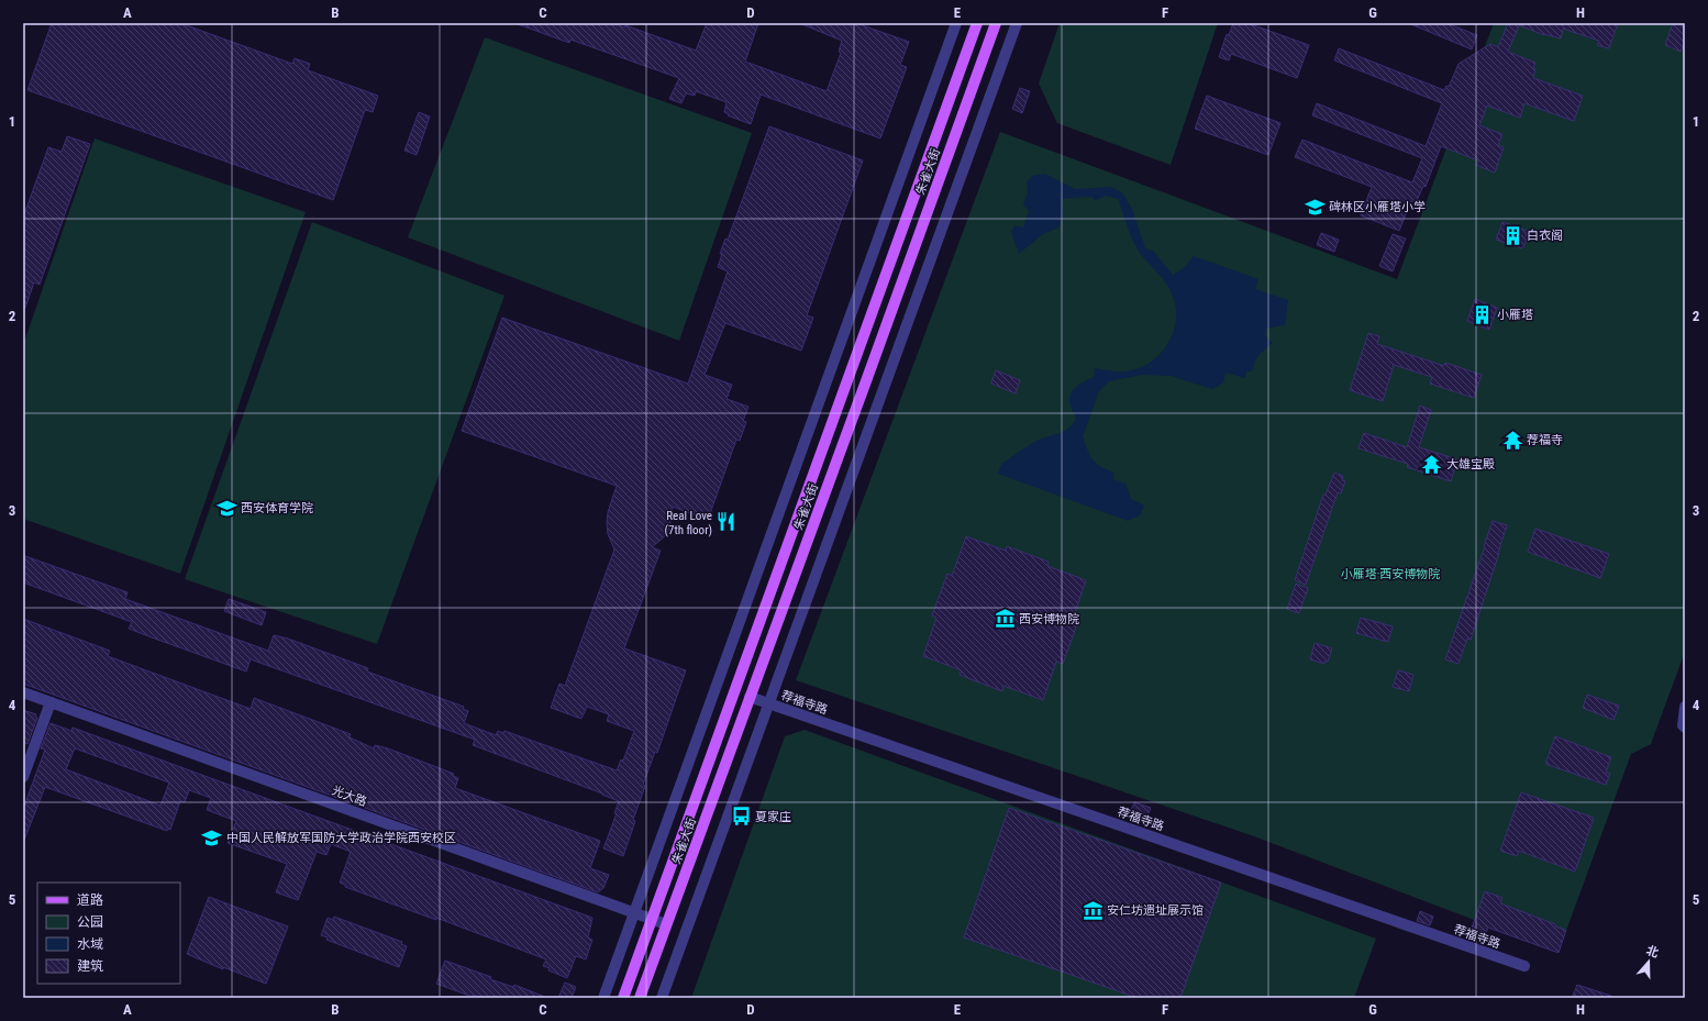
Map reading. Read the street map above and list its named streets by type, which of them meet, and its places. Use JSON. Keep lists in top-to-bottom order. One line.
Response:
{"streets":{"main road":["朱雀大街"],"street":["荐福寺路","光大路"]},"crossings":[["朱雀大街","荐福寺路"],["朱雀大街","光大路"]],"parks":["小雁塔·西安博物院"],"places":{"school or university":["碑林区小雁塔小学","西安体育学院","中国人民解放军国防大学政治学院西安校区"],"building":["白衣阁","小雁塔"],"temple":["荐福寺","大雄宝殿"],"restaurant":["Real Love (7th floor)"],"museum":["西安博物院","安仁坊遗址展示馆"],"bus stop":["夏家庄"]},"legend":["道路","公园","水域","建筑"],"north":"top","grid":{"columns":["A","B","C","D","E","F","G","H"],"rows":["1","2","3","4","5"]}}
